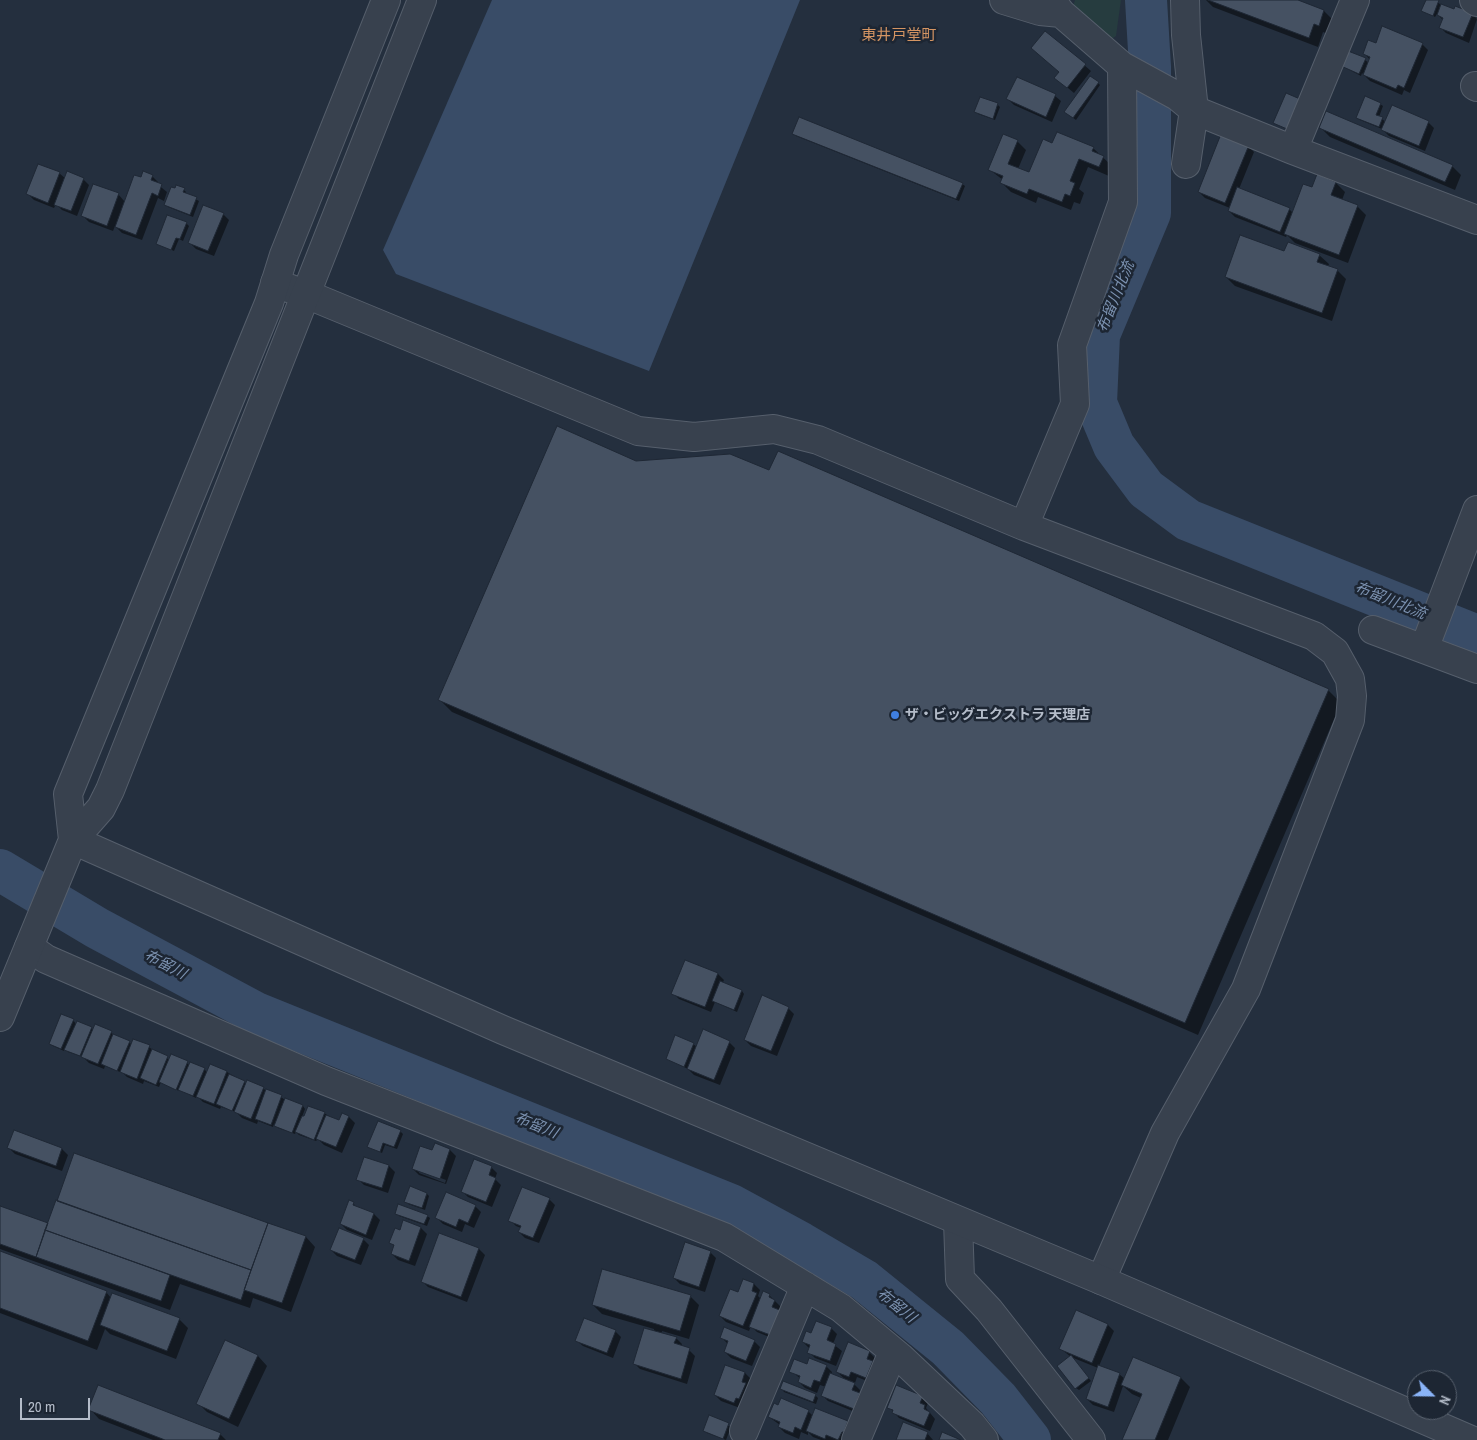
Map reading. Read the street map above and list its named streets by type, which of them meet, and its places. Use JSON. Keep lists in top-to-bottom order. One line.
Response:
{"districts":["東井戸堂町"],"water":["布留川北流","布留川"],"places":["ザ・ビッグエクストラ 天理店"],"scale_bar":"20 m","north":"bottom right"}
